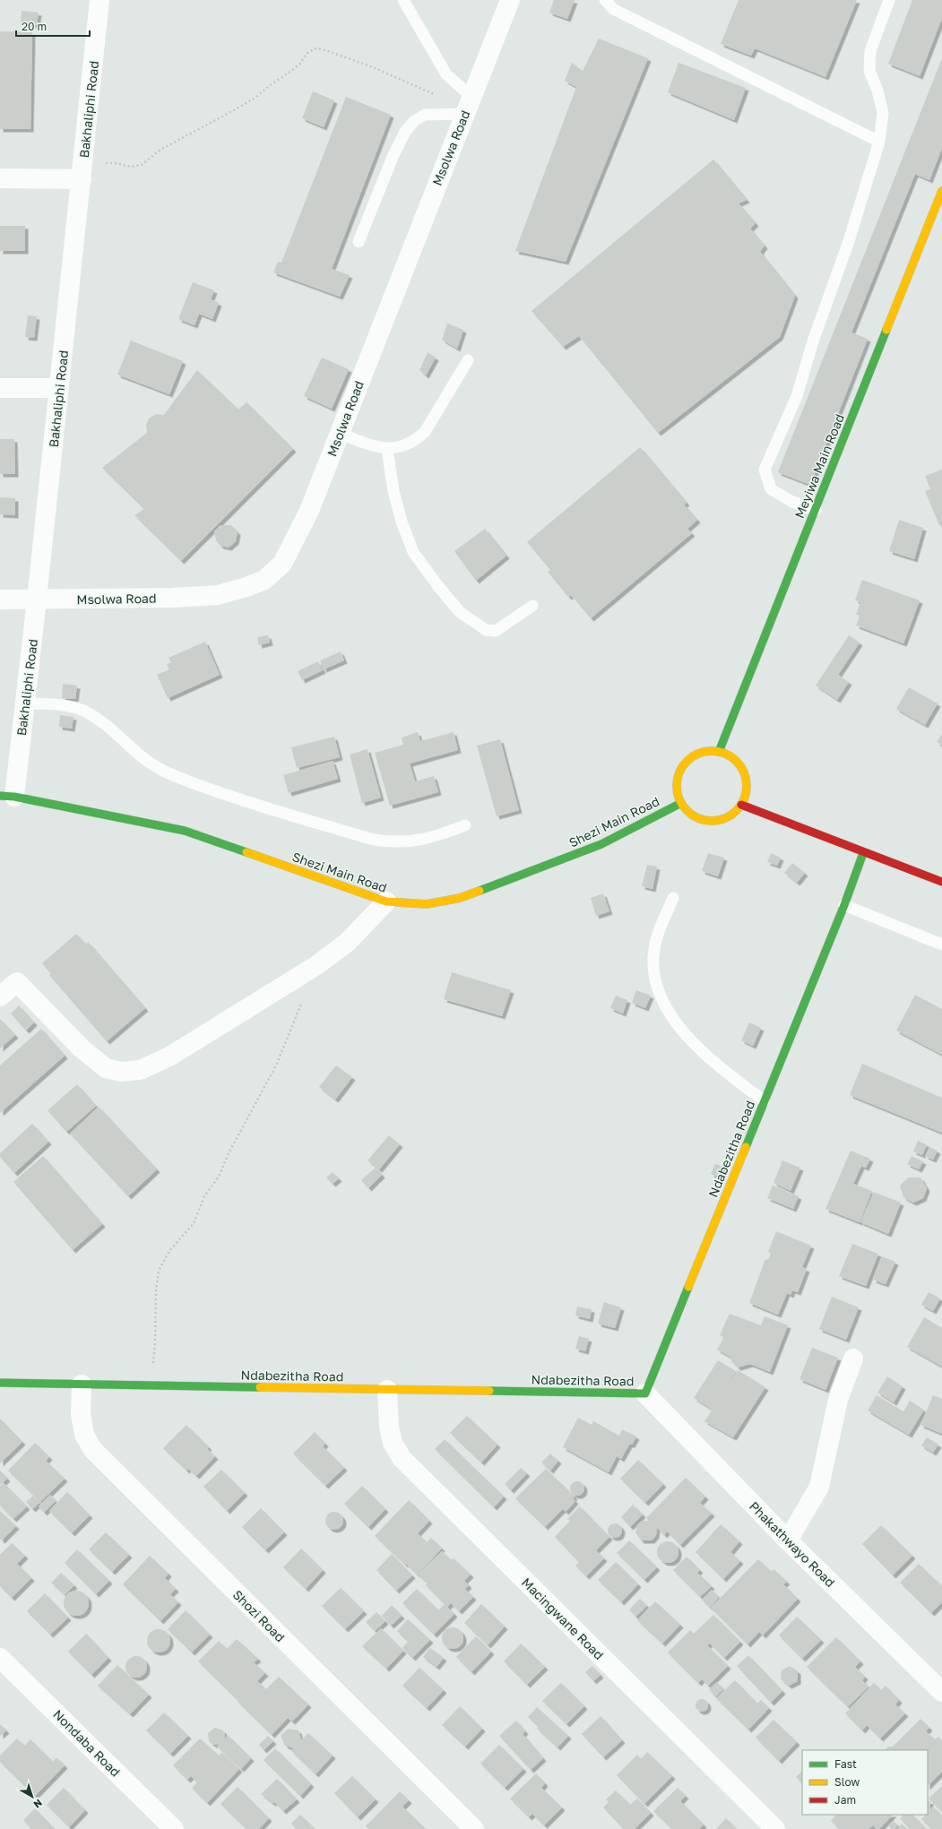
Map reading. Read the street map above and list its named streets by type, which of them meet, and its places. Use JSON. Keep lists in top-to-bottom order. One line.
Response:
{"streets":{"street":["Bakhaliphi Road","Msolwa Road","Meyiwa Main Road","Shezi Main Road","Ndabezitha Road","Phakathwayo Road","Shozi Road","Macingwane Road","Nondaba Road"]},"crossings":[["Bakhaliphi Road","Msolwa Road"],["Bakhaliphi Road","Shezi Main Road"],["Meyiwa Main Road","Shezi Main Road"],["Ndabezitha Road","Phakathwayo Road"],["Ndabezitha Road","Shozi Road"],["Ndabezitha Road","Macingwane Road"]],"legend":["Fast","Slow","Jam"],"scale_bar":"20 m","north":"bottom right"}
